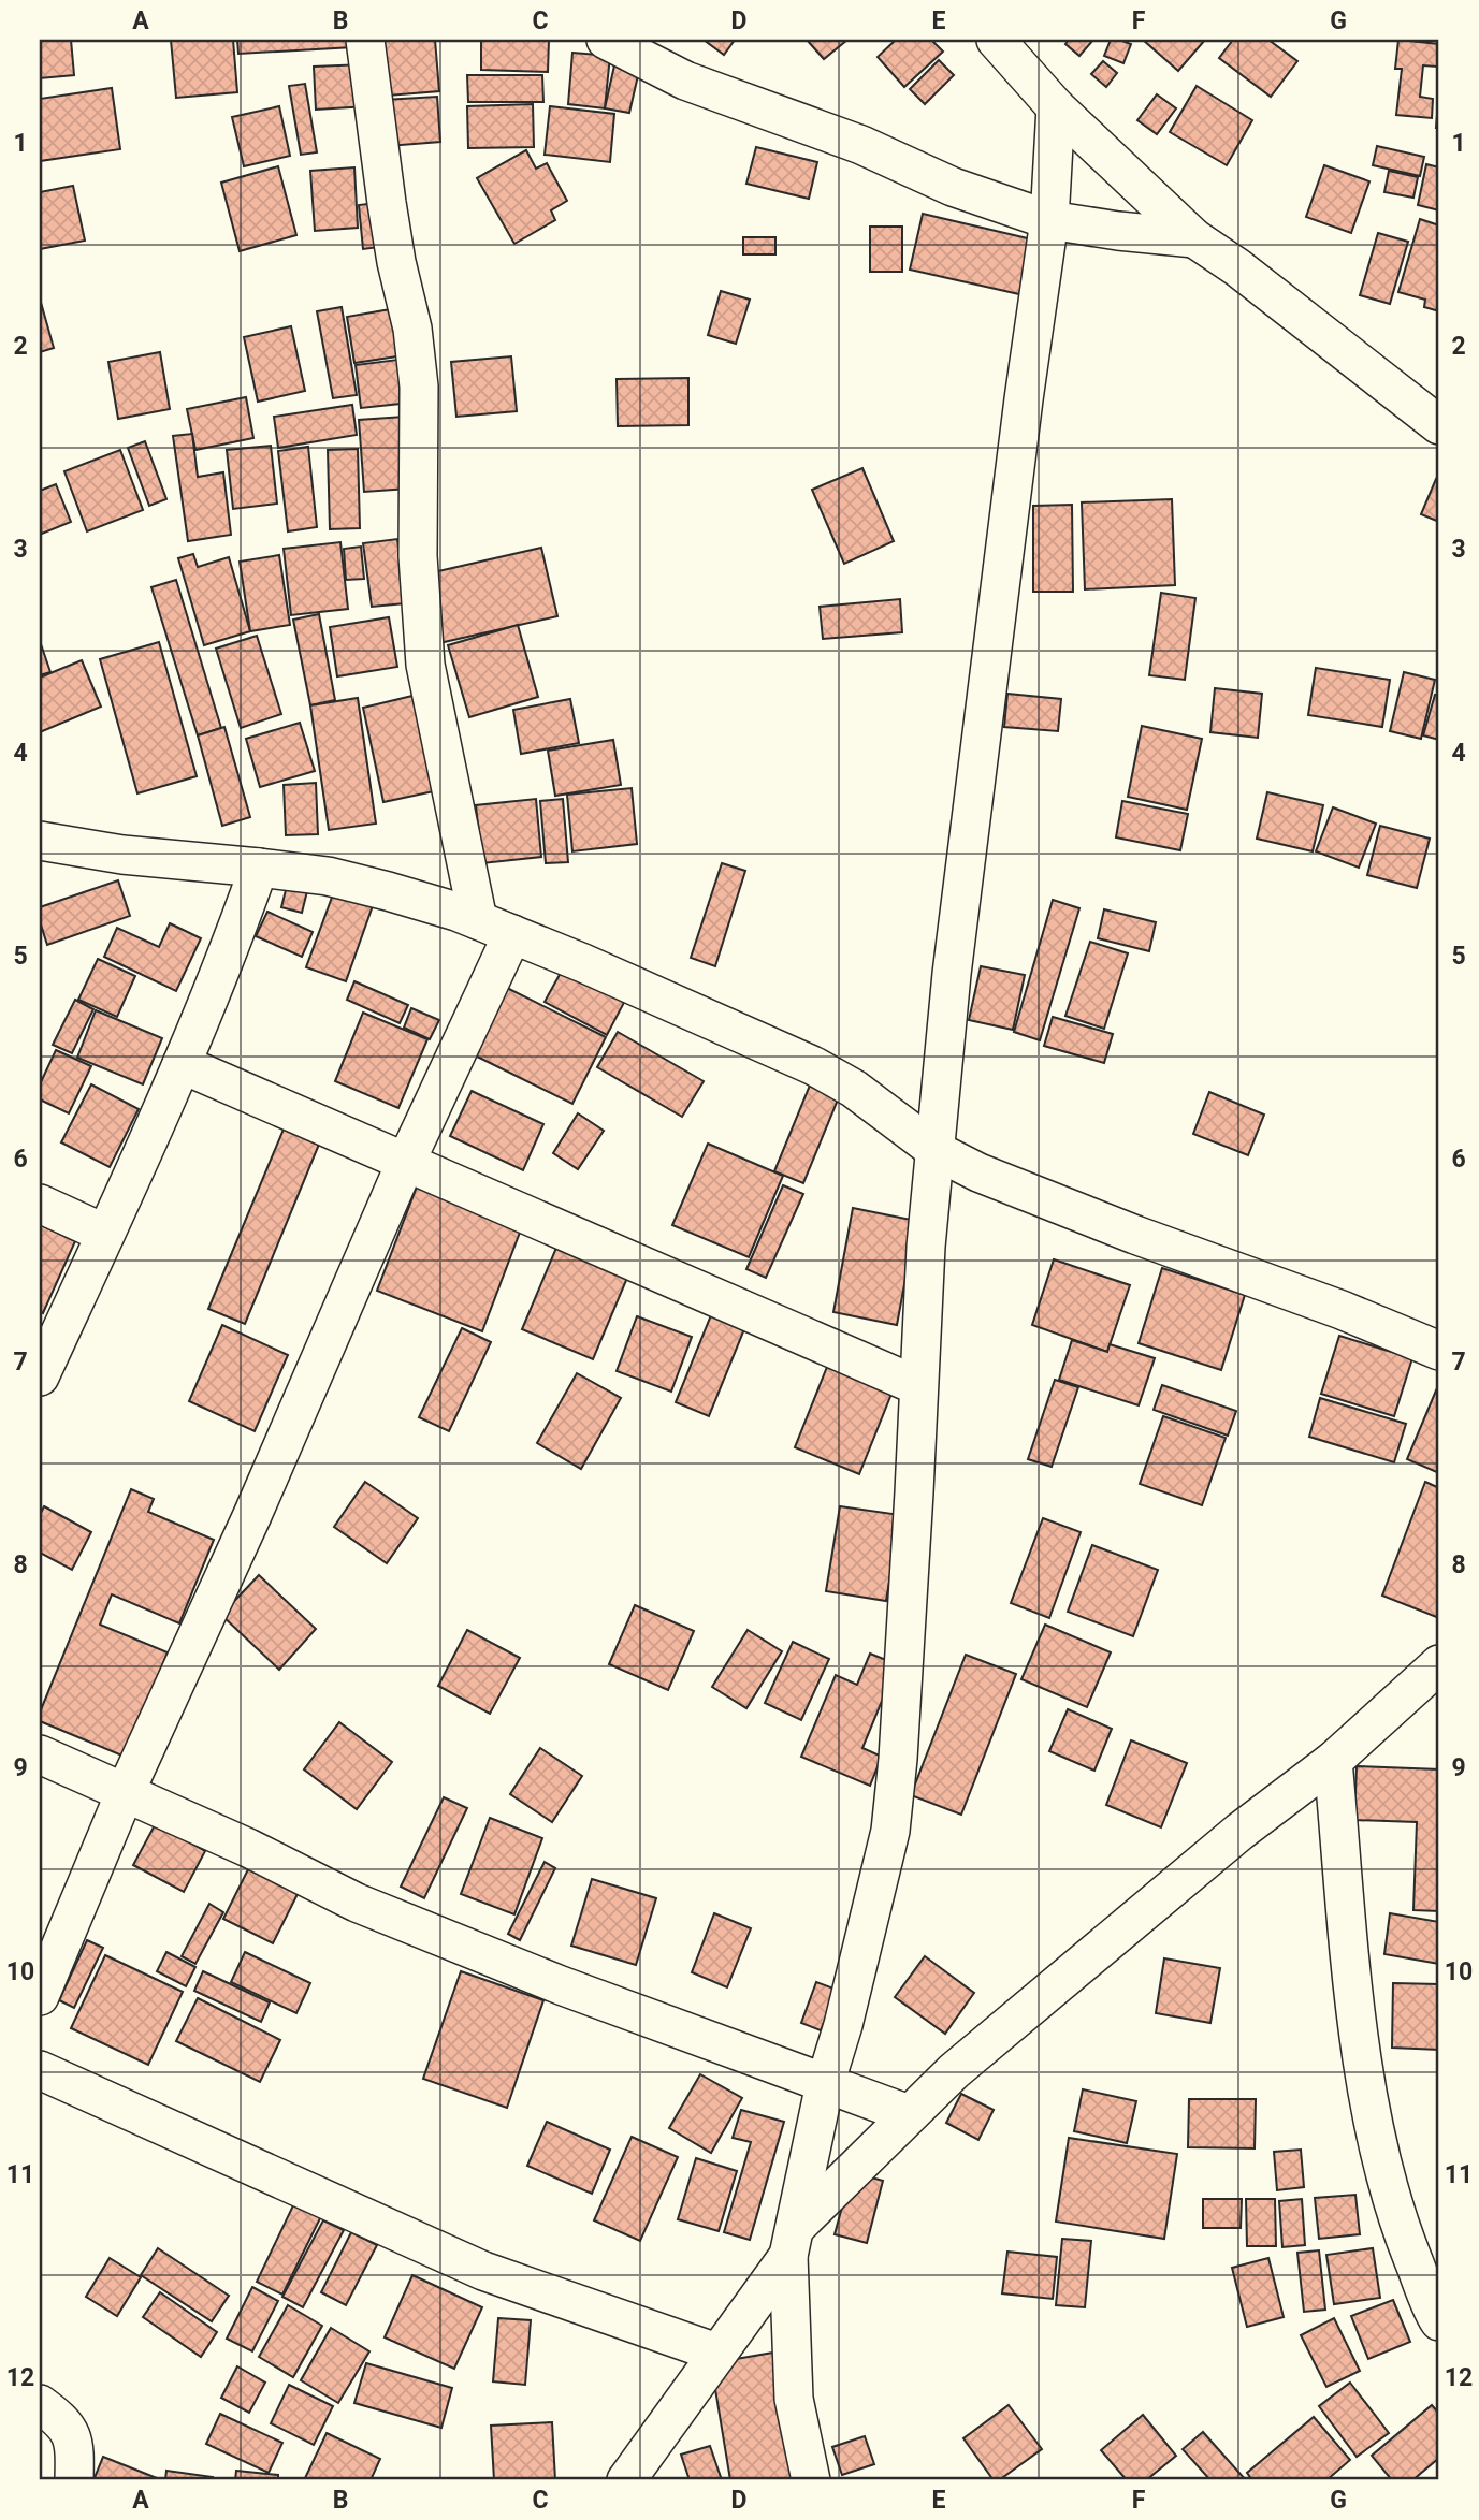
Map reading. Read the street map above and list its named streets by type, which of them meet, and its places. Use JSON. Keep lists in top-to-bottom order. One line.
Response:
{"grid":{"columns":["A","B","C","D","E","F","G"],"rows":["1","2","3","4","5","6","7","8","9","10","11","12"]}}
